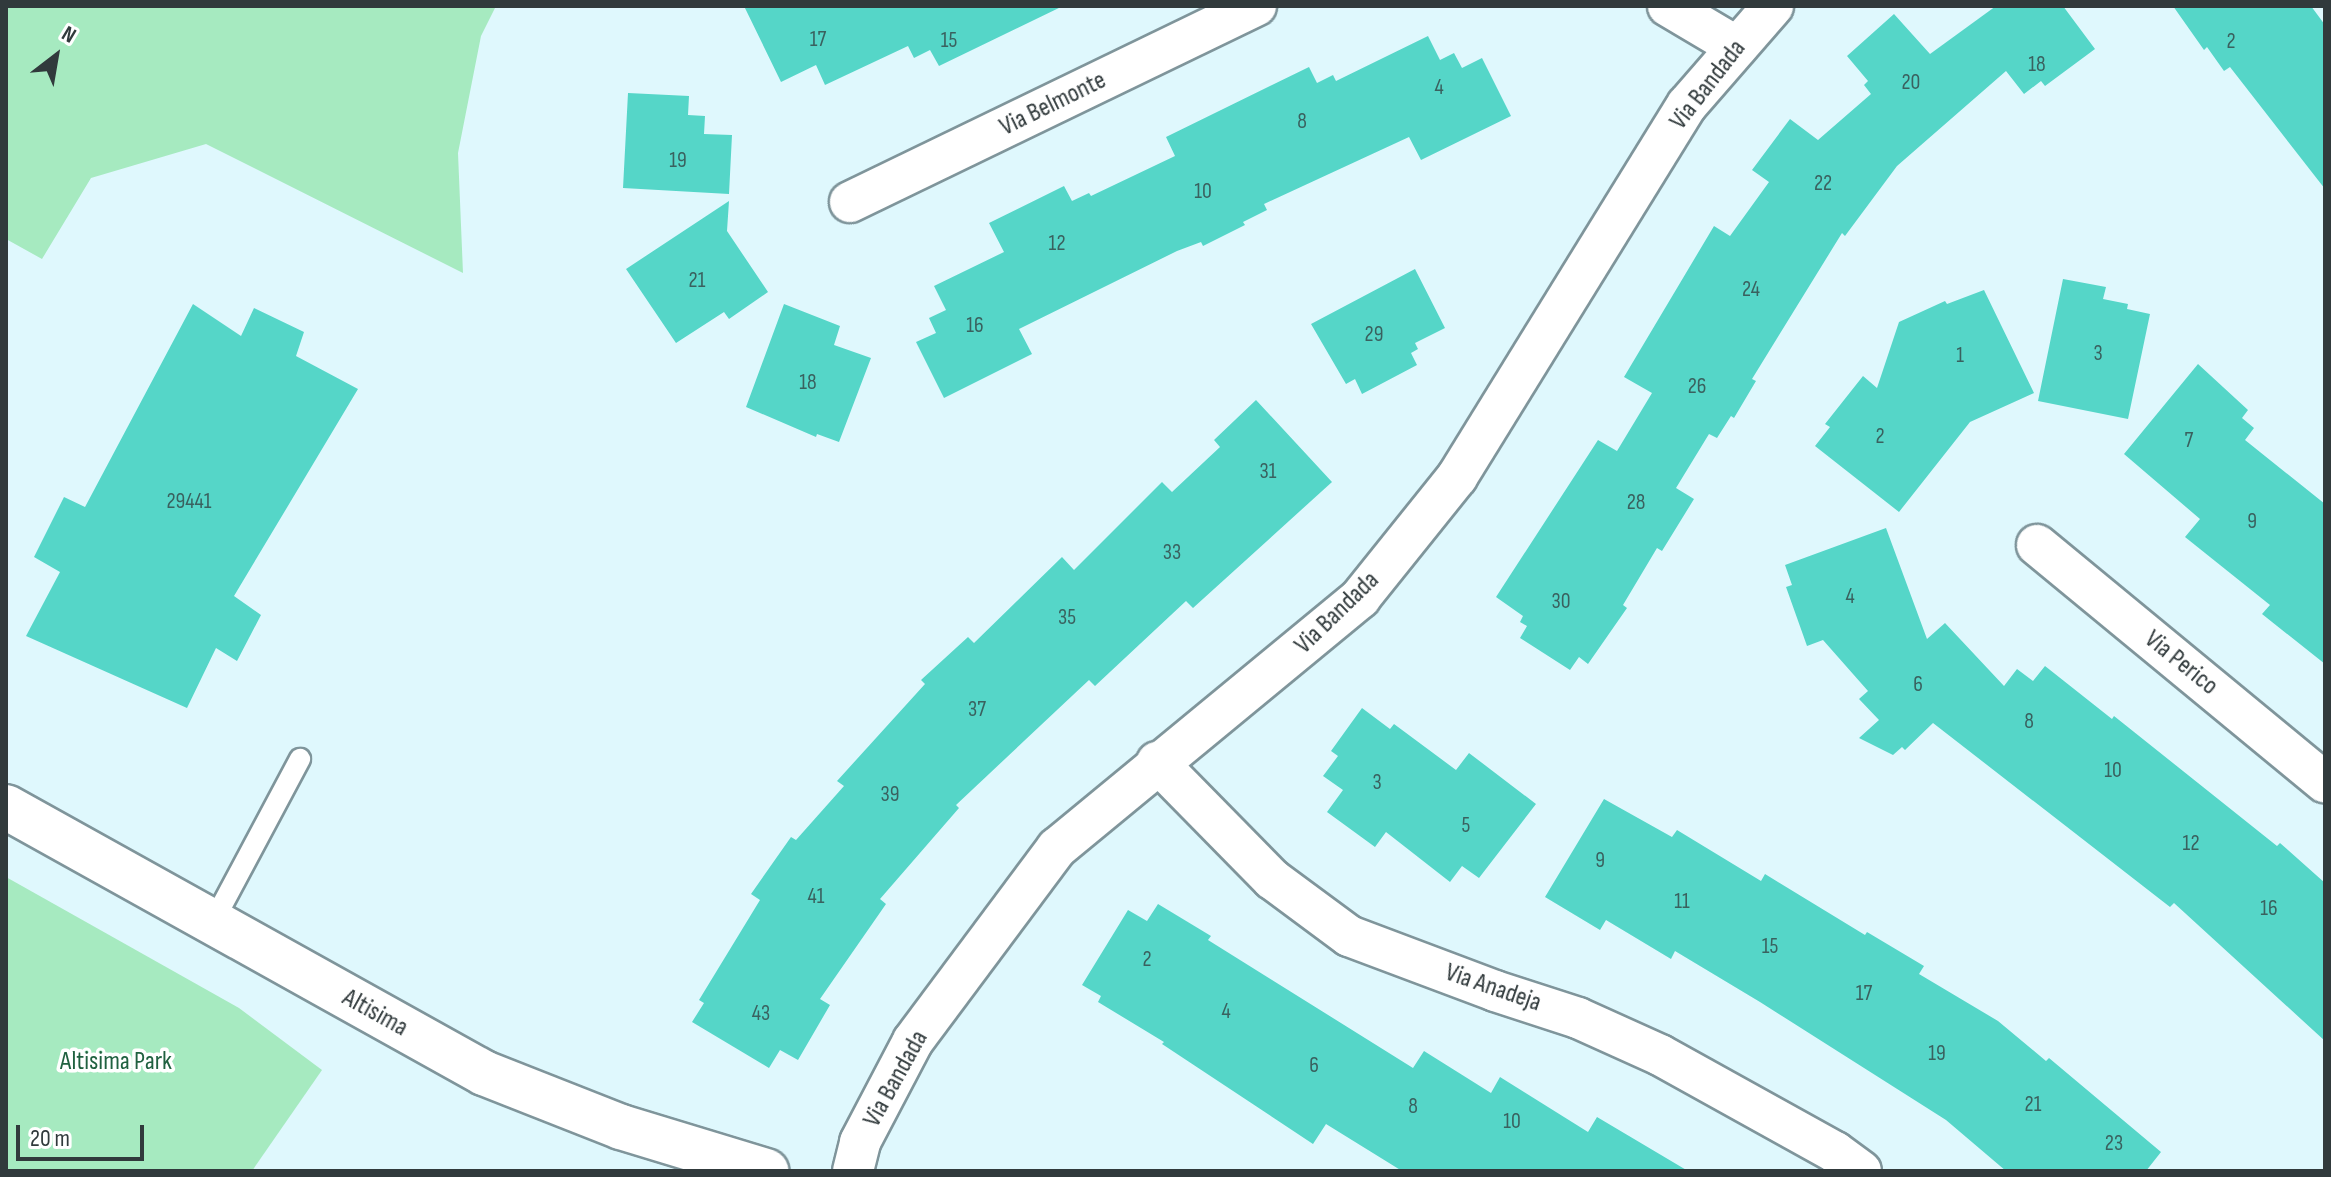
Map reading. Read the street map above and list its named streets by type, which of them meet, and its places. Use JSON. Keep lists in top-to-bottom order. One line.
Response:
{"streets":{"street":["Via Bandada","Via Belmonte","Via Perico","Via Anadeja","Altisima"]},"crossings":[["Via Bandada","Via Anadeja"]],"parks":["Altisima Park"],"house_numbers":["17","15","2","18","20","4","8","19","22","10","12","21","24","16","29","3","1","18","26","2","7","31","29441","28","9","33","4","30","35","6","37","8","10","3","39","5","12","9","41","11","16","15","2","17","4","43","19","6","21","8","10","23"],"scale_bar":"20 m","north":"top right"}
